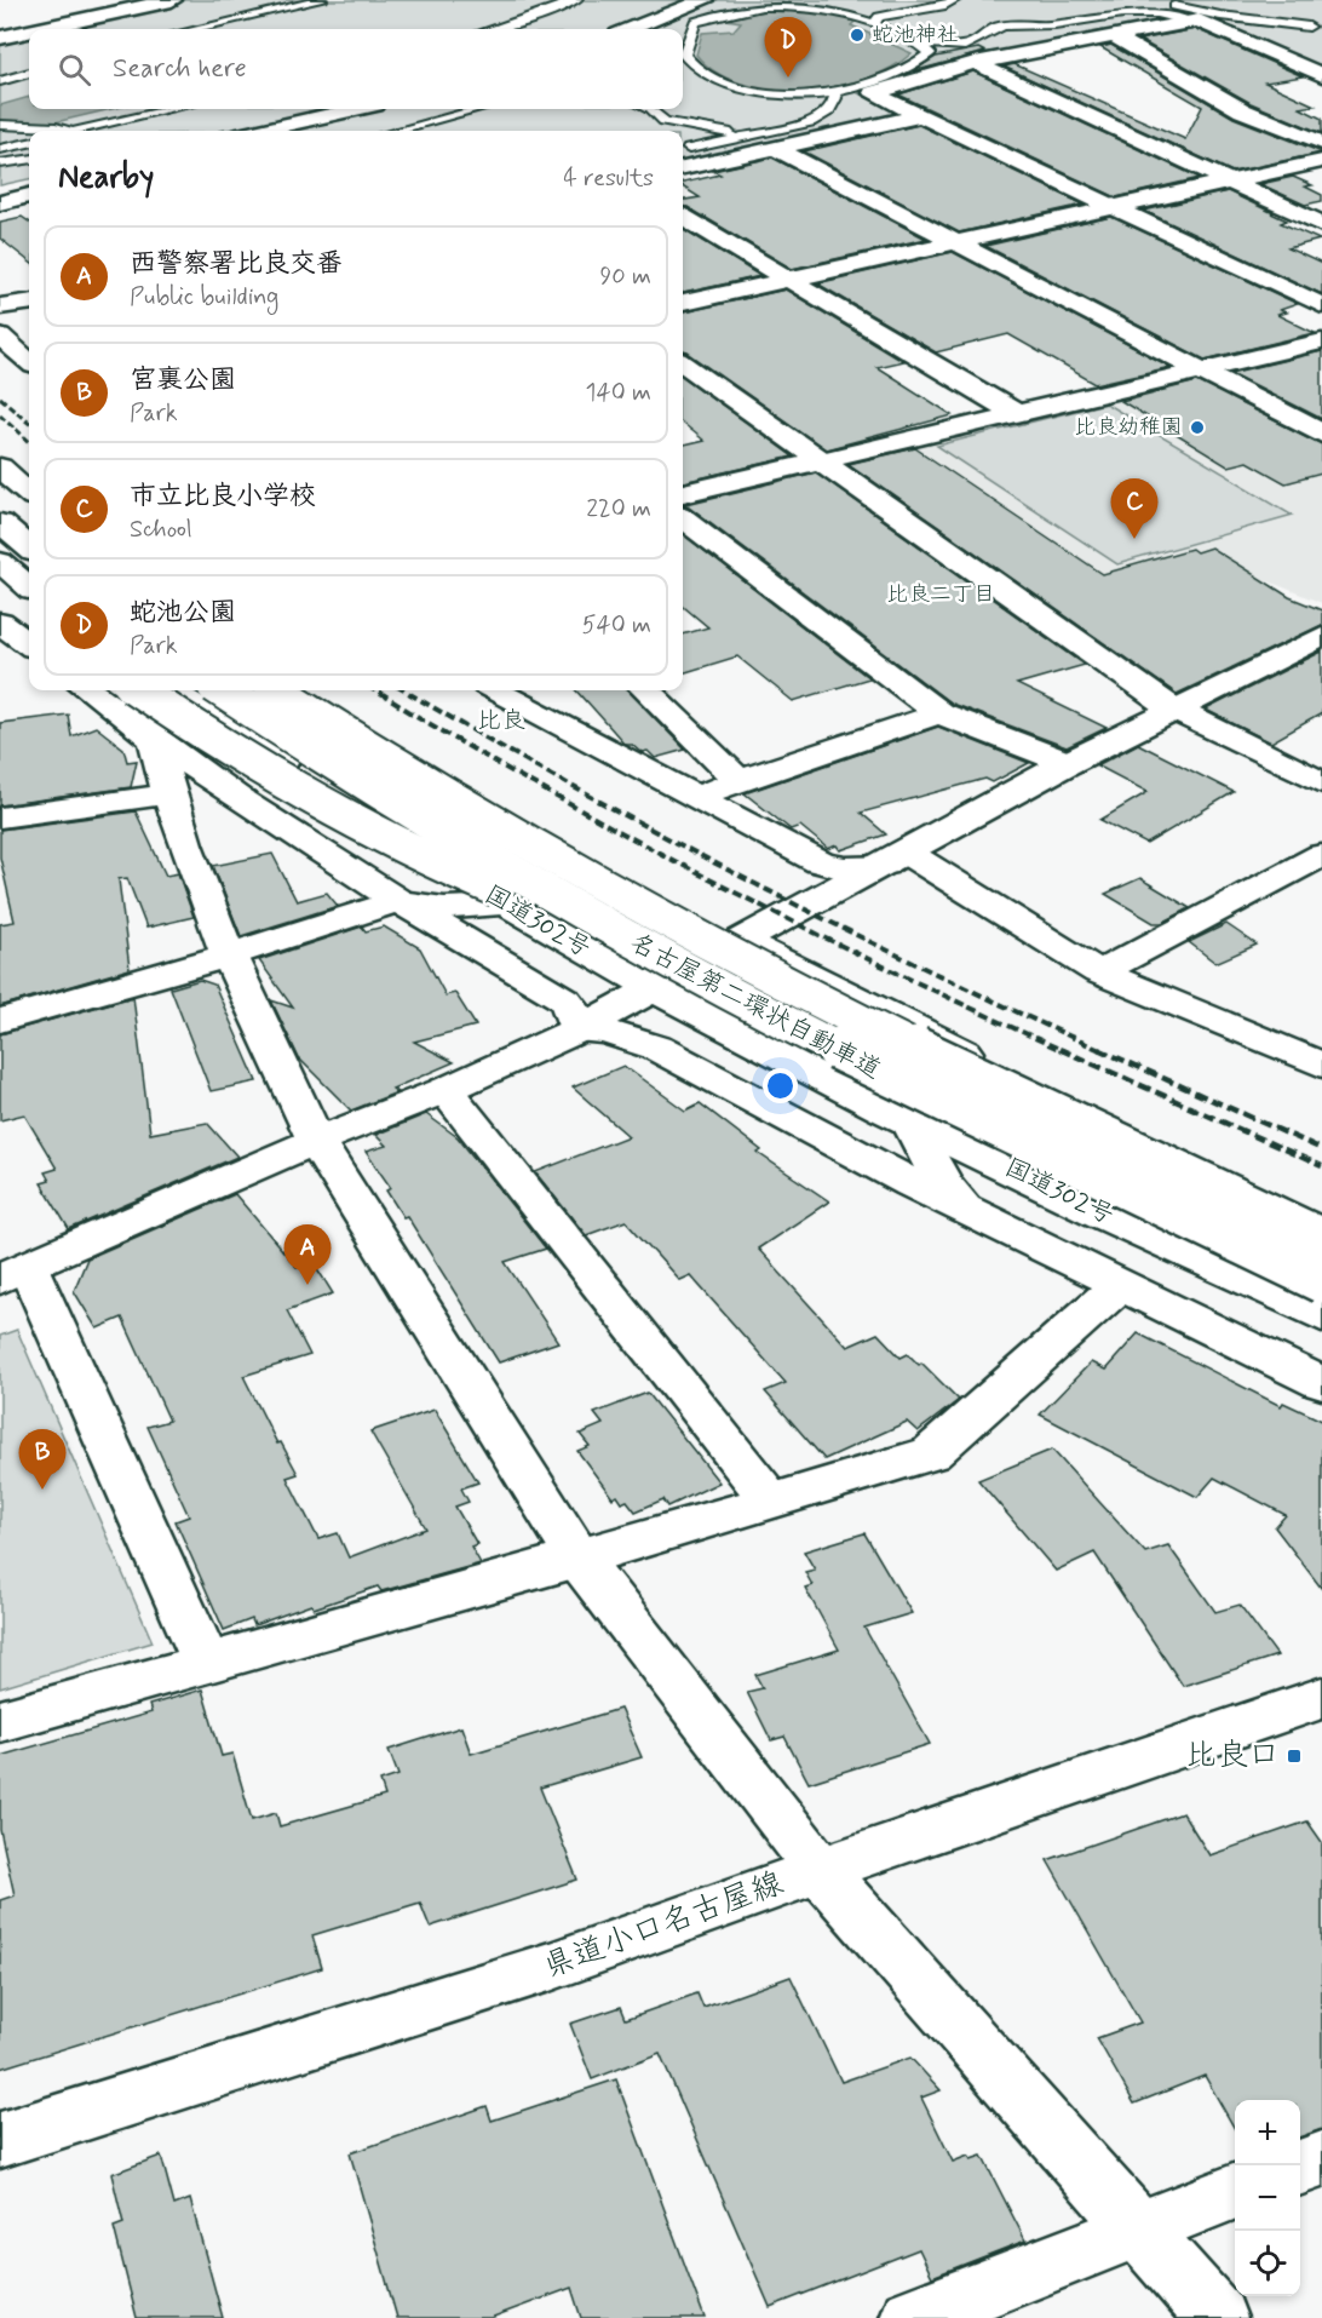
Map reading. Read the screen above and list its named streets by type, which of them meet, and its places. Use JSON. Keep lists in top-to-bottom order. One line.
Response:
{"streets":{"main road":["国道302号","名古屋第二環状自動車道","県道小口名古屋線"]},"districts":["比良二丁目","比良"],"places":{"other":["蛇池神社","比良幼稚園"],"transit":["比良口"]},"page":{"pins":["D","C","A","B"],"search":"Search here","heading":["Nearby","4 results"],"list":[{"mark":"A","name":"西警察署比良交番","note":"Public building","value":"90 m"},{"mark":"B","name":"宮裏公園","note":"Park","value":"140 m"},{"mark":"C","name":"市立比良小学校","note":"School","value":"220 m"},{"mark":"D","name":"蛇池公園","note":"Park","value":"540 m"}],"map_buttons":["+","−"]}}
